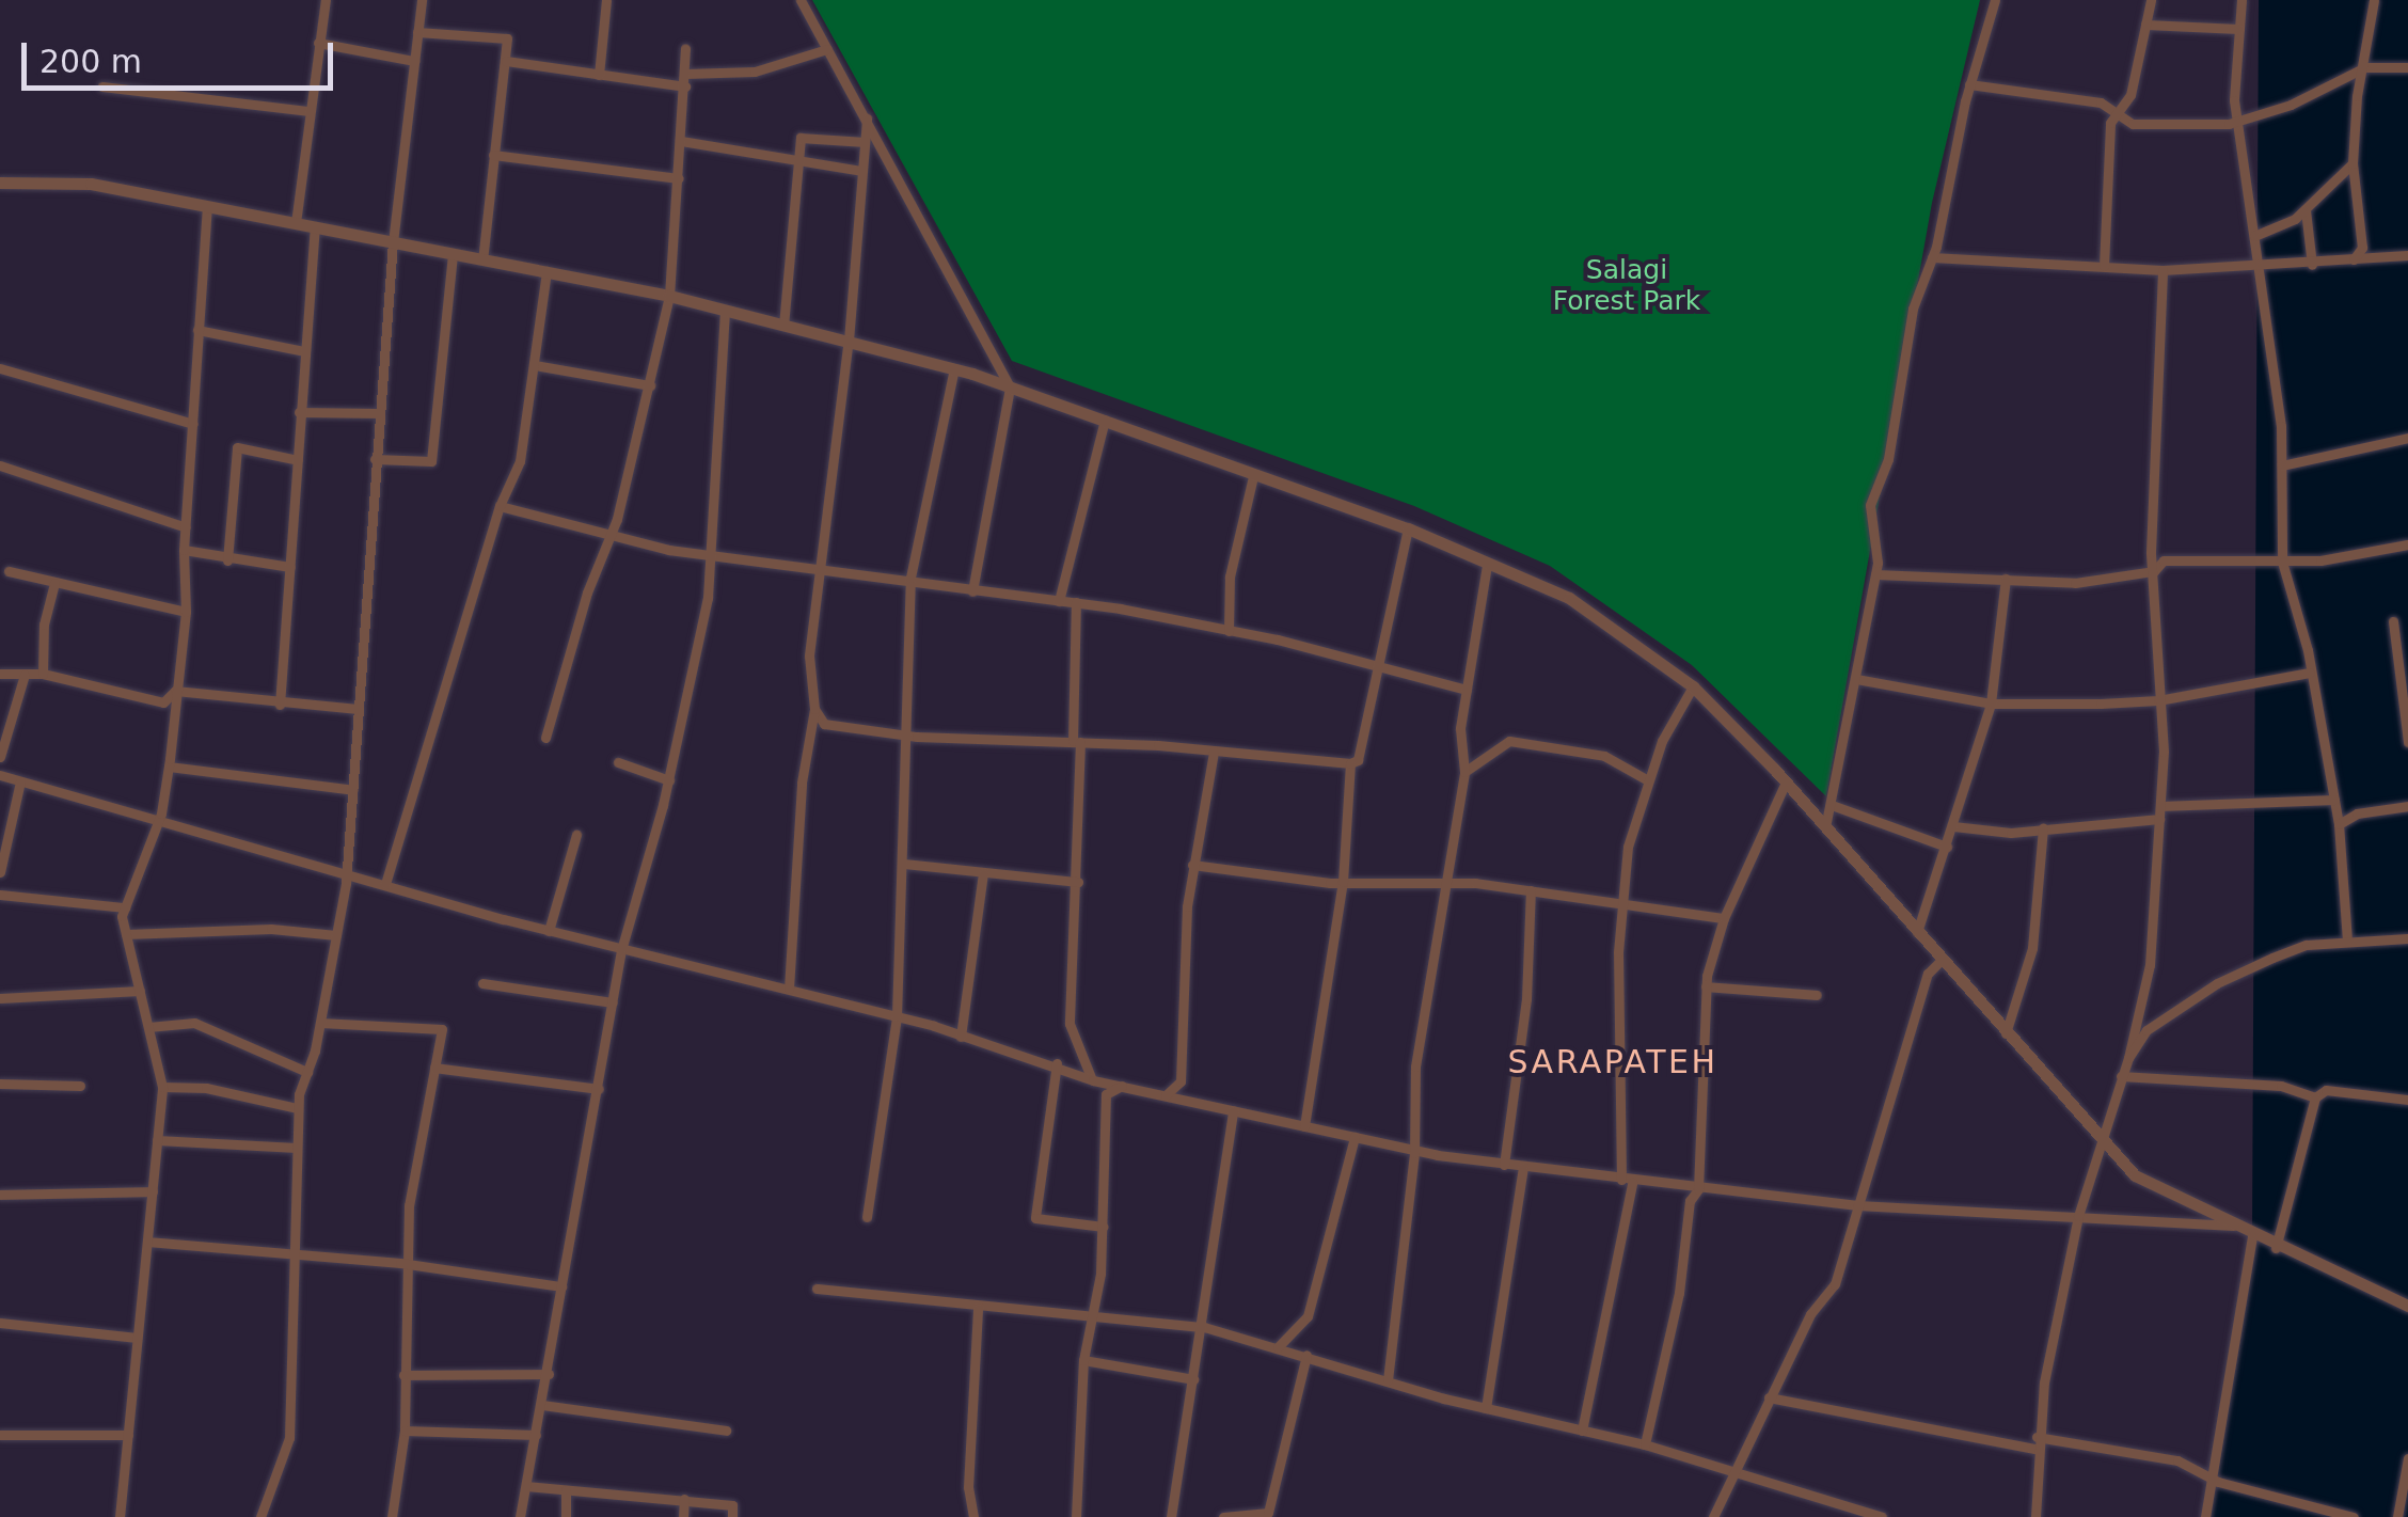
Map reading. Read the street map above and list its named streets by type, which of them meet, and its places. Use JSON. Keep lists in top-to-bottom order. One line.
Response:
{"districts":["SARAPATEH"],"parks":["Salagi Forest Park"],"scale_bar":"200 m"}
